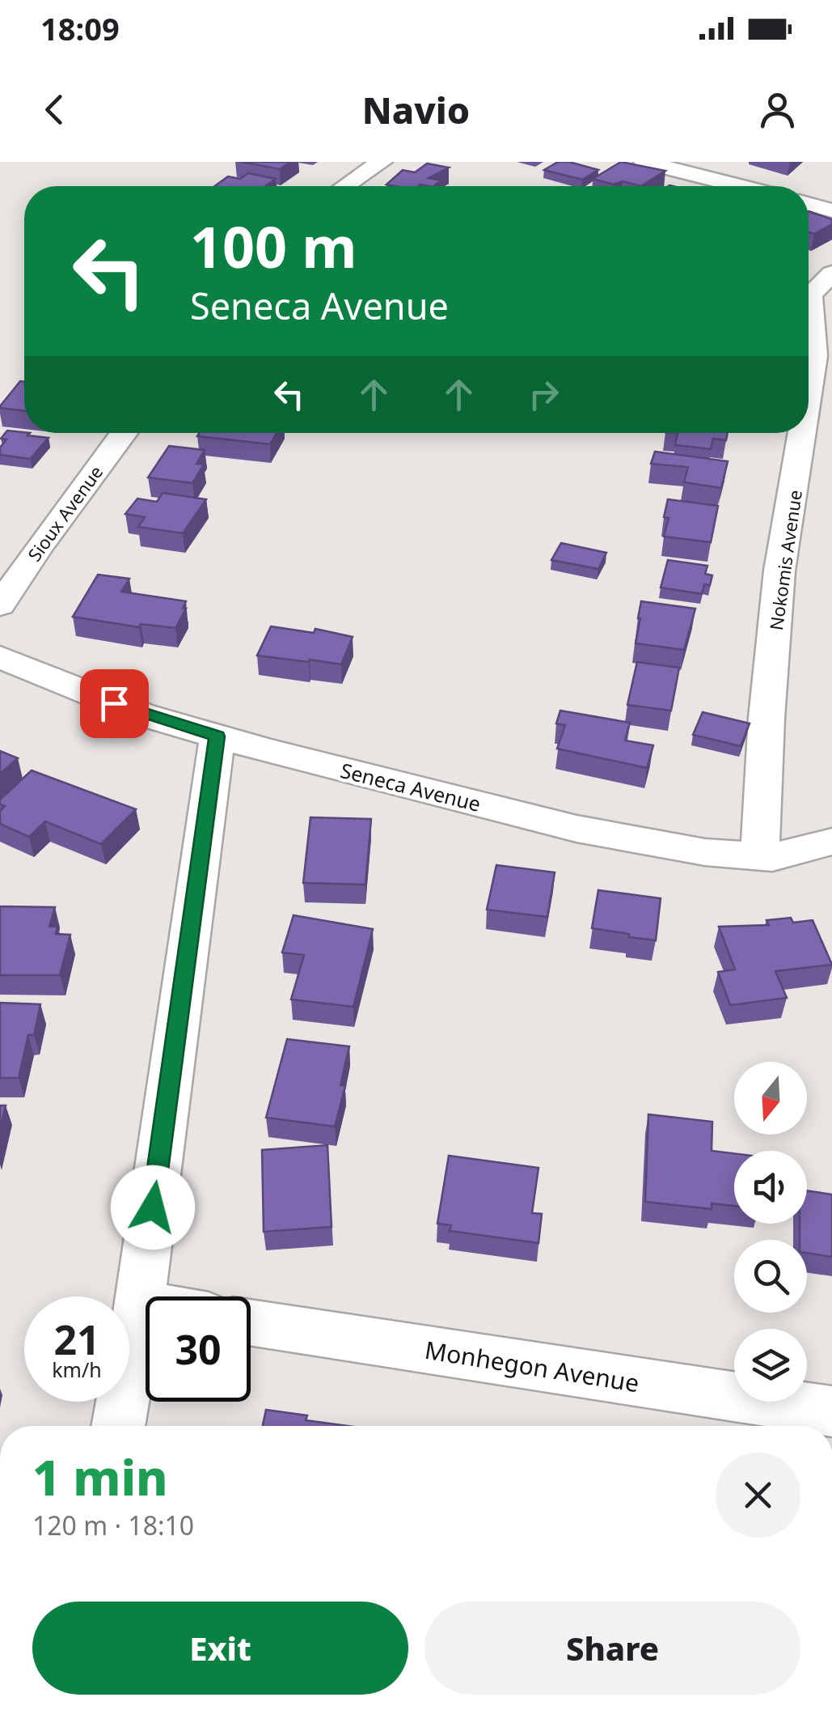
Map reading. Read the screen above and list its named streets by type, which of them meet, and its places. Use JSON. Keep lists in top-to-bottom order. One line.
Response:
{"streets":{"street":["Sioux Avenue","Nokomis Avenue","Seneca Avenue","Monhegon Avenue"]},"crossings":[["Nokomis Avenue","Seneca Avenue"]],"north":"bottom","page":{"status":"18:09","header":"Navio","turn":["100 m","Seneca Avenue"],"speed":"21 km/h","limit":"30","heading":["1 min","120 m · 18:10"],"buttons":["Exit","Share"]}}
